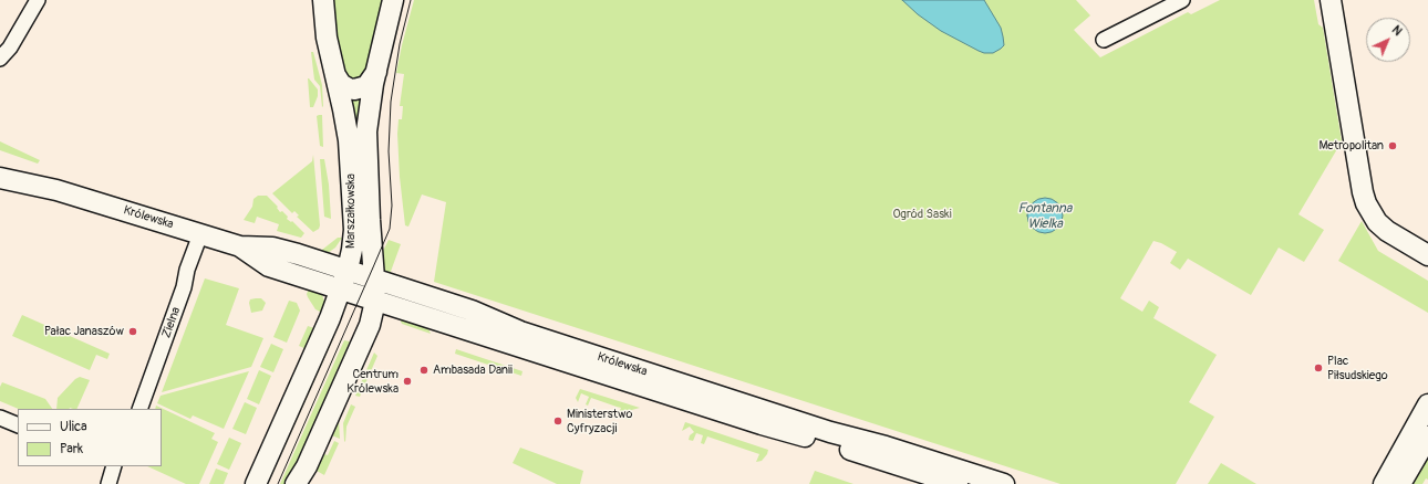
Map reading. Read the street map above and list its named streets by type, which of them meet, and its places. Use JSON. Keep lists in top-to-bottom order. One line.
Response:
{"streets":{"street":["Marszałkowska","Królewska","Zielna"]},"crossings":[["Marszałkowska","Królewska"],["Królewska","Zielna"]],"water":["Fontanna Wielka"],"parks":["Ogród Saski"],"places":["Metropolitan","Pałac Janaszów","Plac Piłsudskiego","Ambasada Danii","Centrum Królewska","Ministerstwo Cyfryzacji"],"legend":["Ulica","Park"],"north":"top right"}
